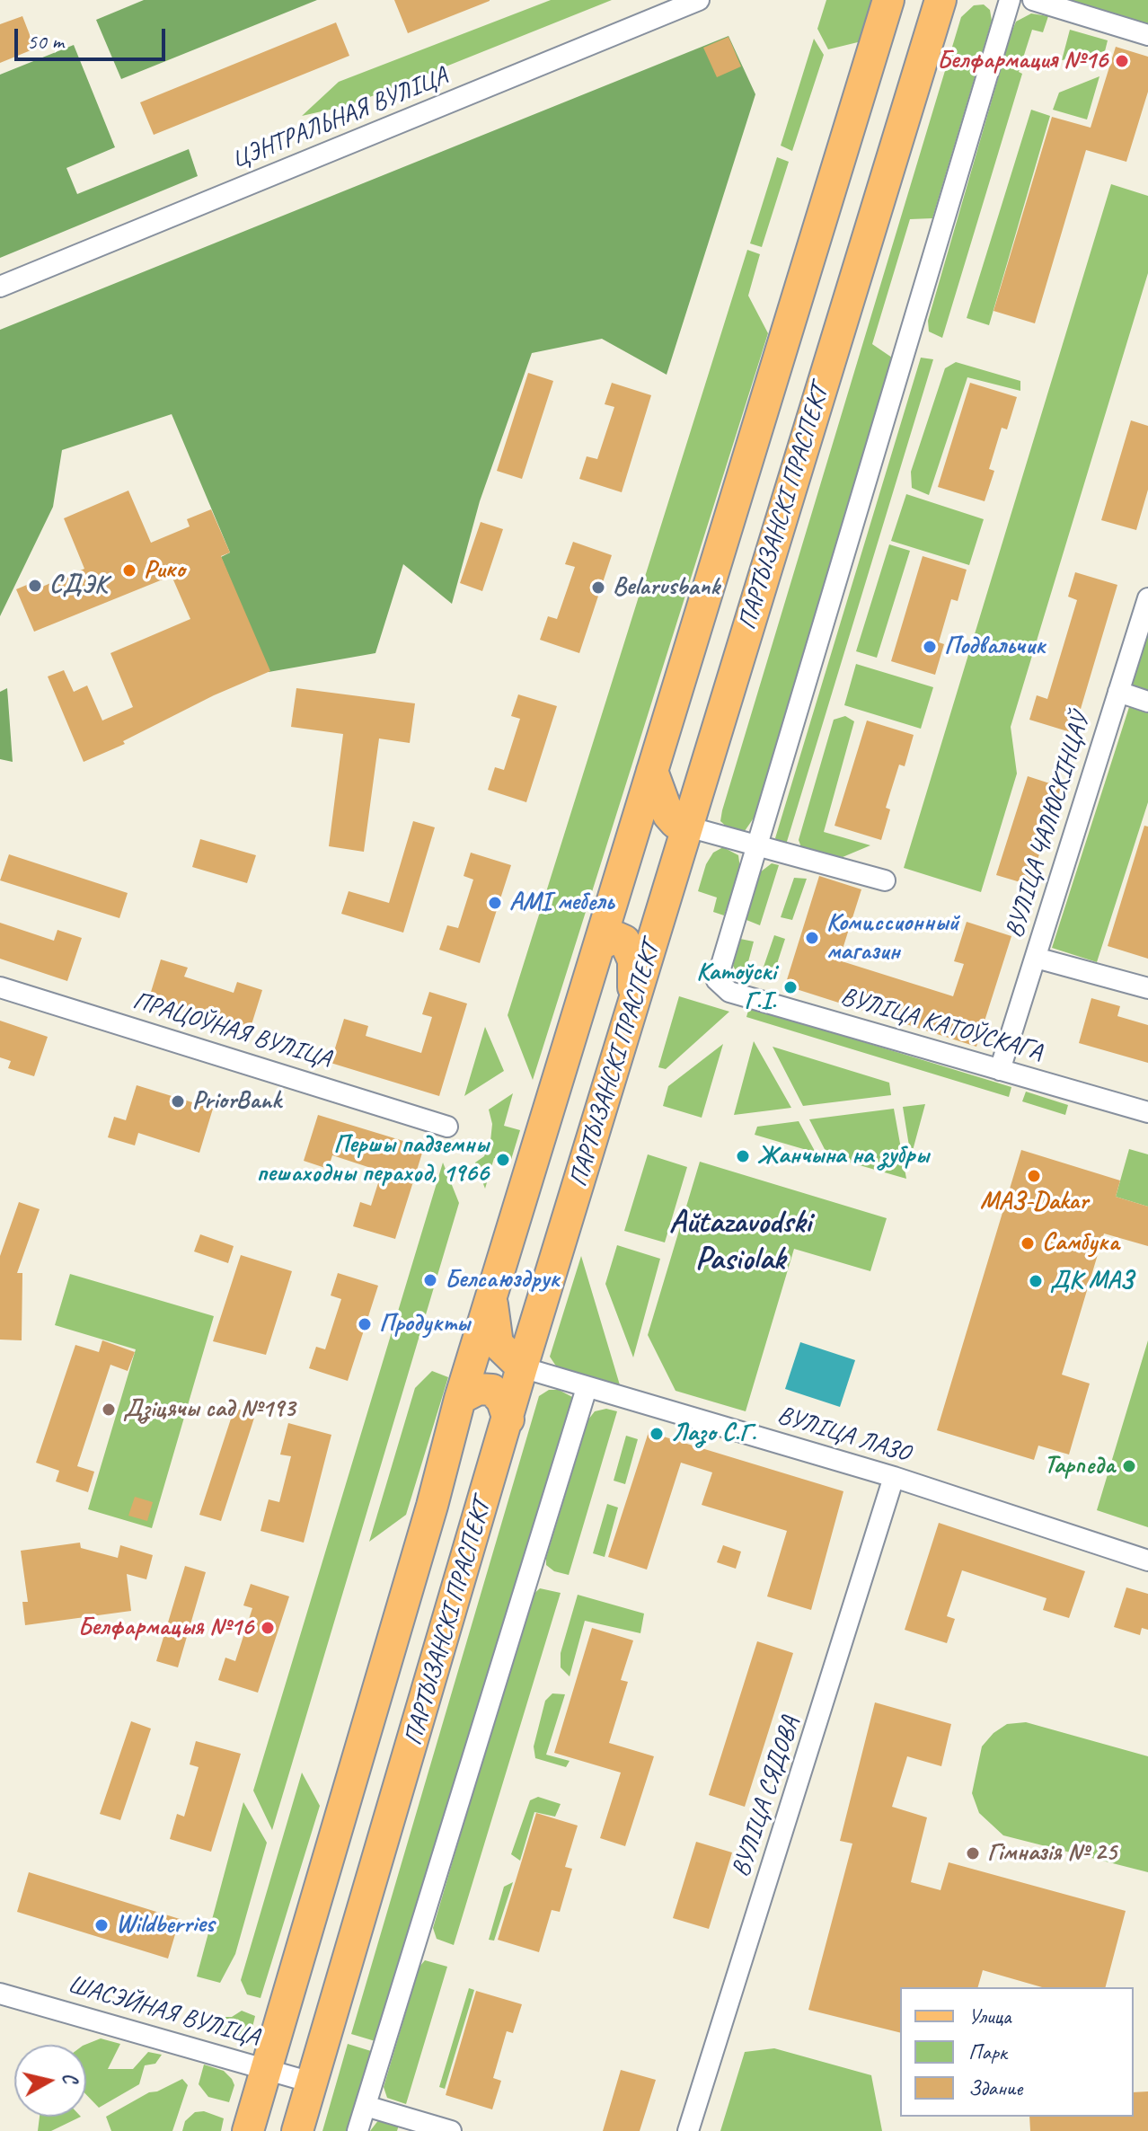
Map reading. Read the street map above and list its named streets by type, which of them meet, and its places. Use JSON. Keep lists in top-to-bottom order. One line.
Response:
{"streets":{"main road":["ПАРТЫЗАНСКІ ПРАСПЕКТ"],"street":["ЦЭНТРАЛЬНАЯ ВУЛІЦА","ВУЛІЦА ЧАЛЮСКІНЦАЎ","ВУЛІЦА КАТОЎСКАГА","ПРАЦОЎНАЯ ВУЛІЦА","ВУЛІЦА ЛАЗО","ВУЛІЦА СЯДОВА","ШАСЭЙНАЯ ВУЛІЦА"]},"crossings":[["ПАРТЫЗАНСКІ ПРАСПЕКТ","ВУЛІЦА ЛАЗО"],["ПАРТЫЗАНСКІ ПРАСПЕКТ","ШАСЭЙНАЯ ВУЛІЦА"],["ВУЛІЦА ЧАЛЮСКІНЦАЎ","ВУЛІЦА КАТОЎСКАГА"],["ВУЛІЦА ЛАЗО","ВУЛІЦА СЯДОВА"]],"districts":["Aŭtazavodski Pasiolak"],"places":["Белфармация №16","Рико","СДЭК","Belarusbank","Подвальчик","AMI мебель","Комиссионный магазин","Катоўскі Г.І.","PriorBank","Жанчына на зубры","Першы падземны пешаходны пераход, 1966","МАЗ-Dakar","Самбука","Белсаюздрук","ДК МАЗ","Продукты","Дзіцячы сад №193","Лазо С.Г.","Тарпеда","Белфармацыя №16","Гімназія № 25","Wildberries"],"legend":["Улица","Парк","Здание"],"scale_bar":"50 m","north":"right"}
